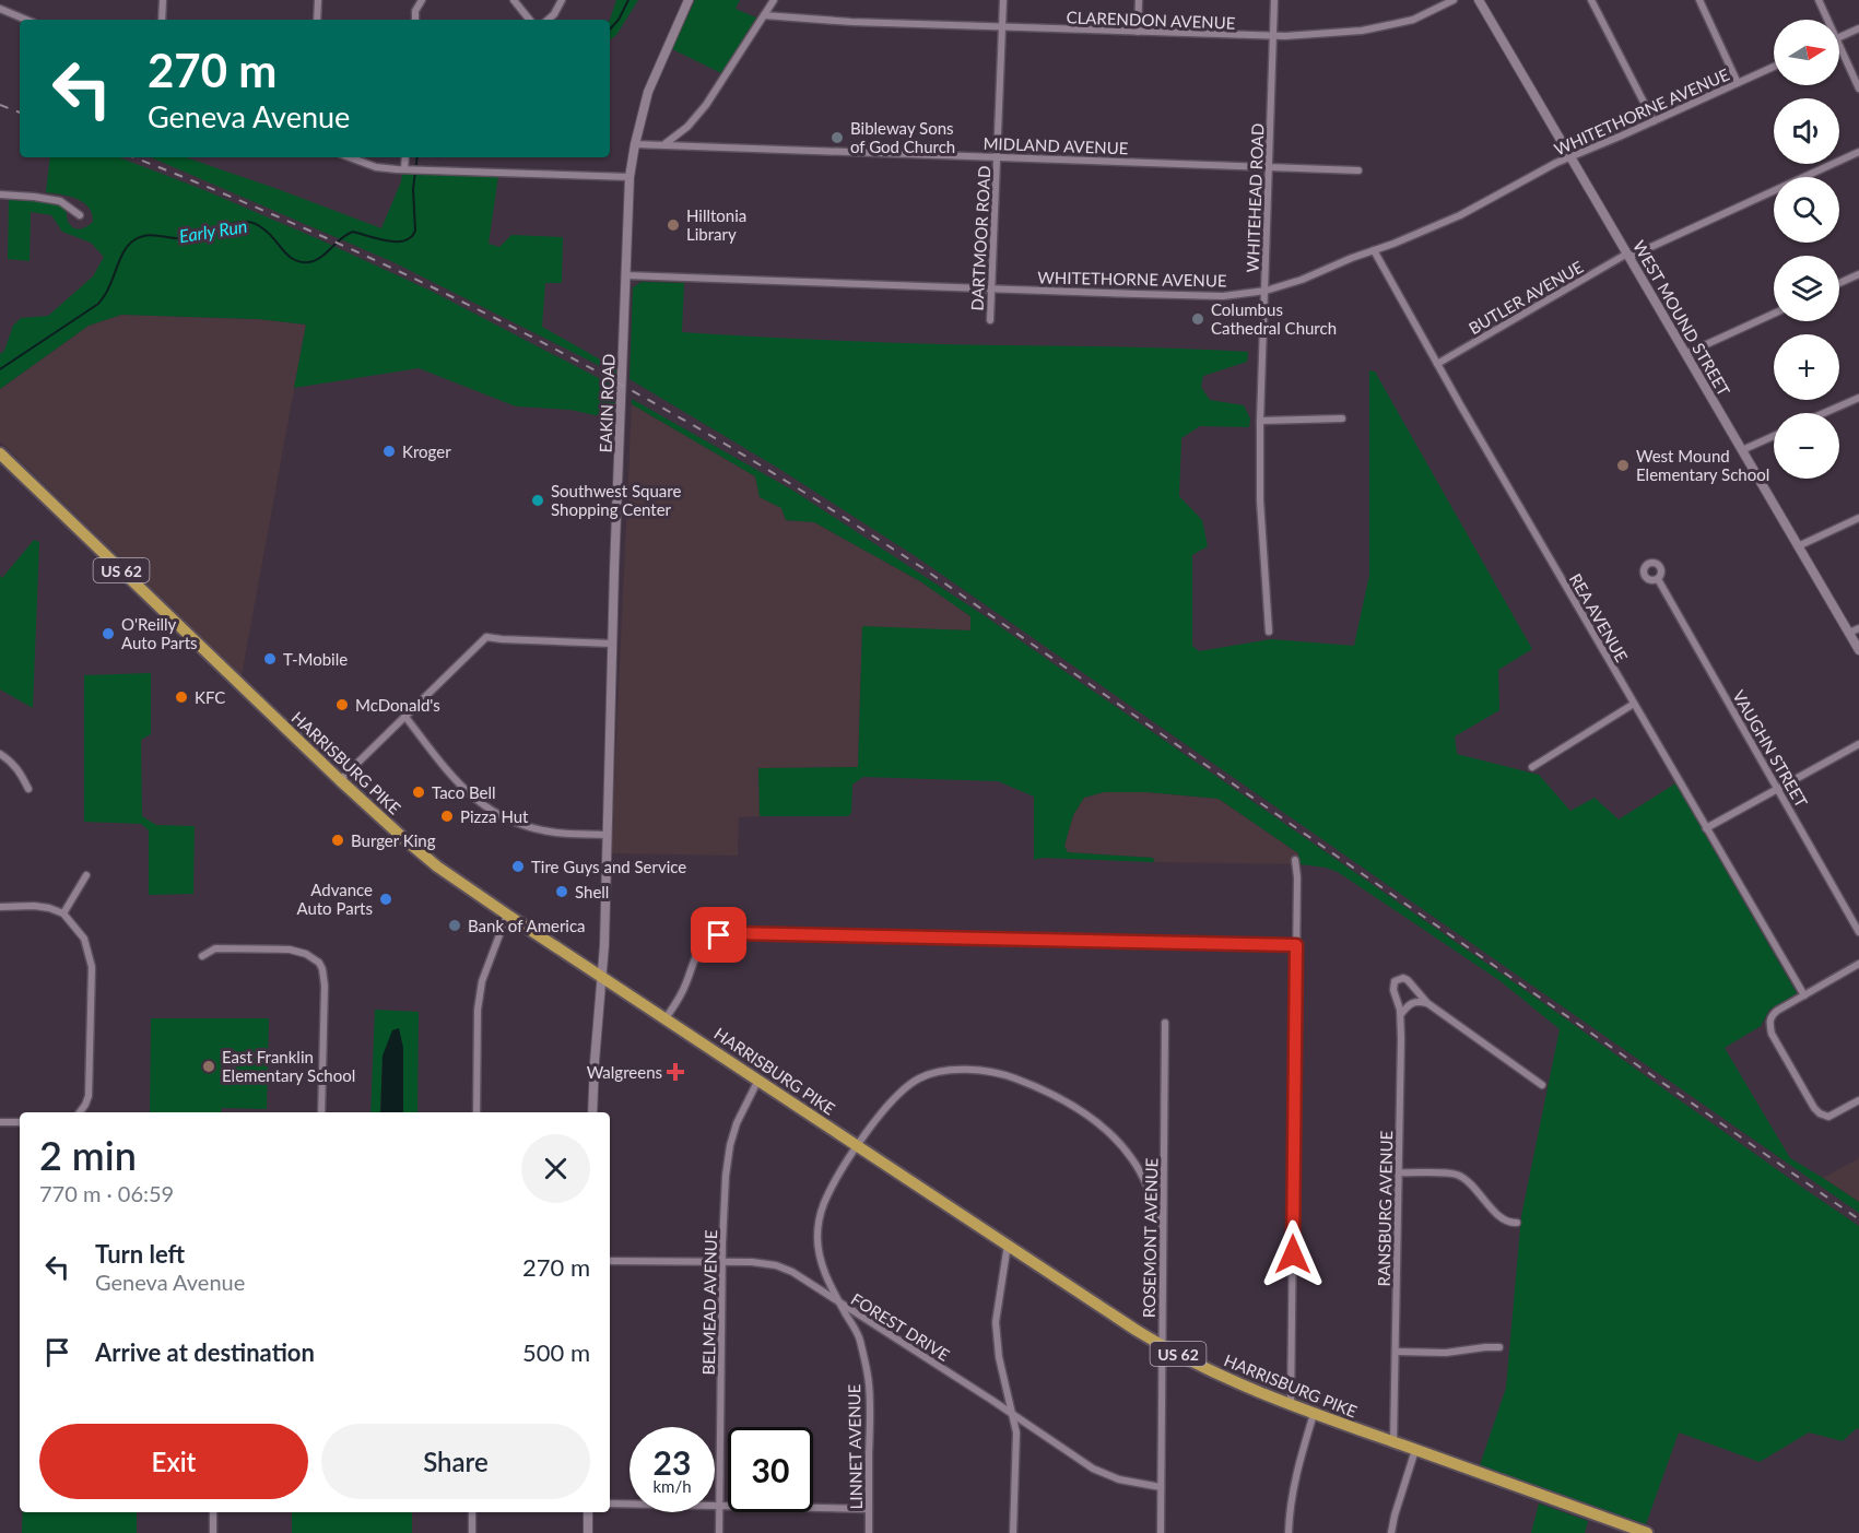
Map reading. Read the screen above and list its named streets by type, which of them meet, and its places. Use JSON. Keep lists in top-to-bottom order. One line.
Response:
{"streets":{"main road":["US 62","HARRISBURG PIKE"],"street":["CLARENDON AVENUE","WHITETHORNE AVENUE","MIDLAND AVENUE","WHITEHEAD ROAD","DARTMOOR ROAD","BUTLER AVENUE","WEST MOUND STREET","EAKIN ROAD","REA AVENUE","VAUGHN STREET","RANSBURG AVENUE","ROSEMONT AVENUE","BELMEAD AVENUE","FOREST DRIVE","LINNET AVENUE"]},"crossings":[["CLARENDON AVENUE","WHITEHEAD ROAD"],["CLARENDON AVENUE","DARTMOOR ROAD"],["WHITETHORNE AVENUE","WHITEHEAD ROAD"],["WHITETHORNE AVENUE","DARTMOOR ROAD"],["WHITETHORNE AVENUE","WEST MOUND STREET"],["WHITETHORNE AVENUE","EAKIN ROAD"],["WHITETHORNE AVENUE","REA AVENUE"],["MIDLAND AVENUE","WHITEHEAD ROAD"],["MIDLAND AVENUE","DARTMOOR ROAD"],["MIDLAND AVENUE","EAKIN ROAD"],["BUTLER AVENUE","WEST MOUND STREET"],["BUTLER AVENUE","REA AVENUE"],["EAKIN ROAD","HARRISBURG PIKE"],["HARRISBURG PIKE","RANSBURG AVENUE"],["HARRISBURG PIKE","ROSEMONT AVENUE"],["HARRISBURG PIKE","BELMEAD AVENUE"],["HARRISBURG PIKE","LINNET AVENUE"],["ROSEMONT AVENUE","FOREST DRIVE"],["ROSEMONT AVENUE","LINNET AVENUE"],["BELMEAD AVENUE","FOREST DRIVE"],["FOREST DRIVE","LINNET AVENUE"]],"water":["Early Run"],"places":{"other":["Bibleway Sons of God Church","Hilltonia Library","Columbus Cathedral Church","Kroger","West Mound Elementary School","Southwest Square Shopping Center","O'Reilly Auto Parts","T-Mobile","KFC","McDonald's","Taco Bell","Pizza Hut","Burger King","Tire Guys and Service","Shell","Advance Auto Parts","Bank of America","East Franklin Elementary School"],"health":["Walgreens"]},"north":"right","page":{"map_buttons":["+","−"],"turn":["270 m","Geneva Avenue"],"heading":["2 min","770 m · 06:59"],"list":[{"name":"Turn left","note":"Geneva Avenue","value":"270 m"},{"name":"Arrive at destination","value":"500 m"}],"buttons":["Exit","Share"],"speed":"23 km/h","limit":"30"}}
